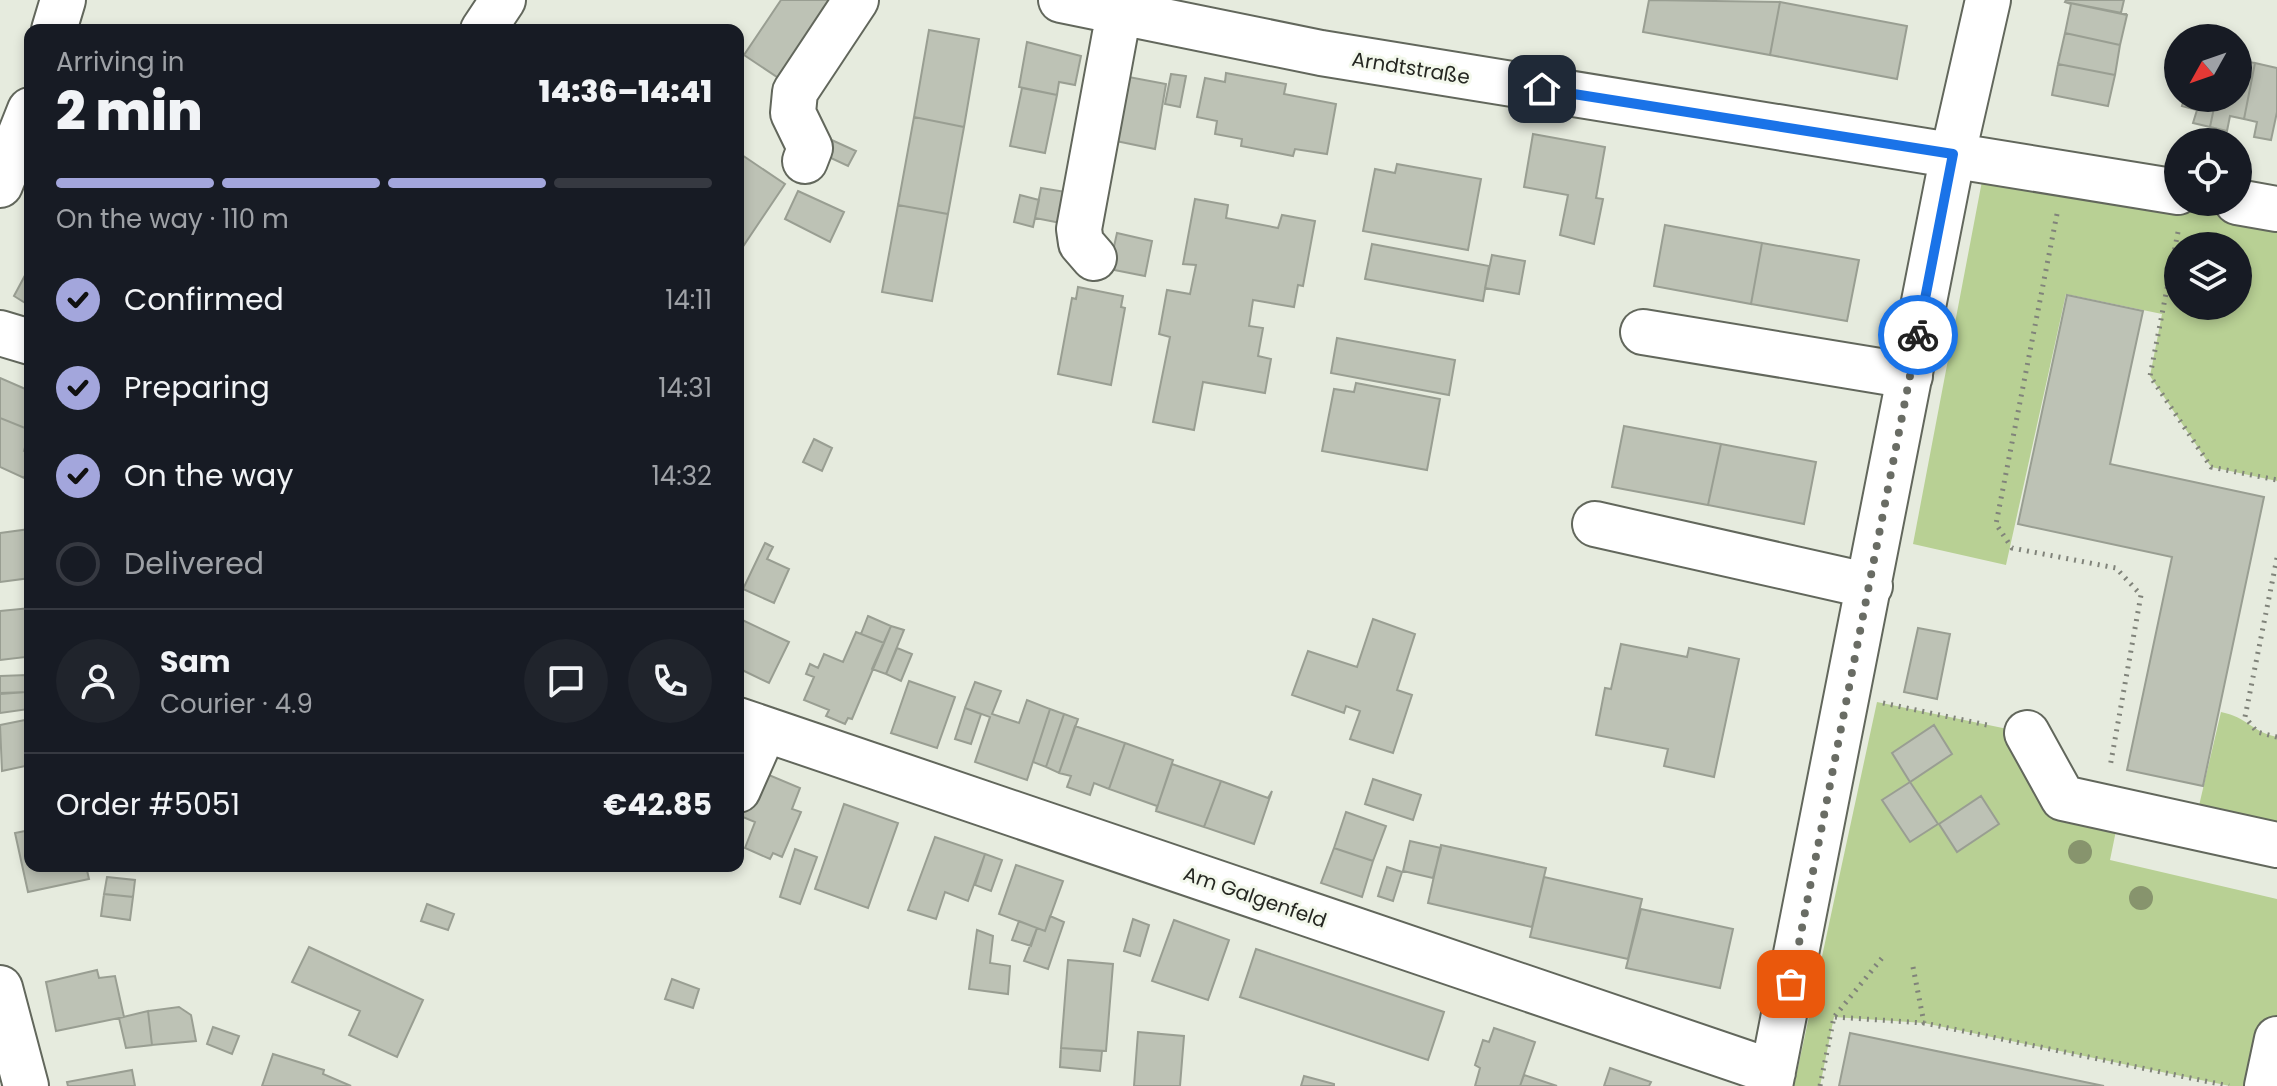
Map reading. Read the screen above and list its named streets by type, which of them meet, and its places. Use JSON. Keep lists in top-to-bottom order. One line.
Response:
{"streets":{"street":["Arndtstraße","Am Galgenfeld"]},"north":"bottom left","page":{"heading":["2 min","Arriving in","14:36–14:41"],"panel":["Sam","Courier · 4.9","Order #5051","€42.85"],"bar":"On the way · 110 m","list":[["Confirmed","14:11"],["Preparing","14:31"],["On the way","14:32"],"Delivered"]}}
